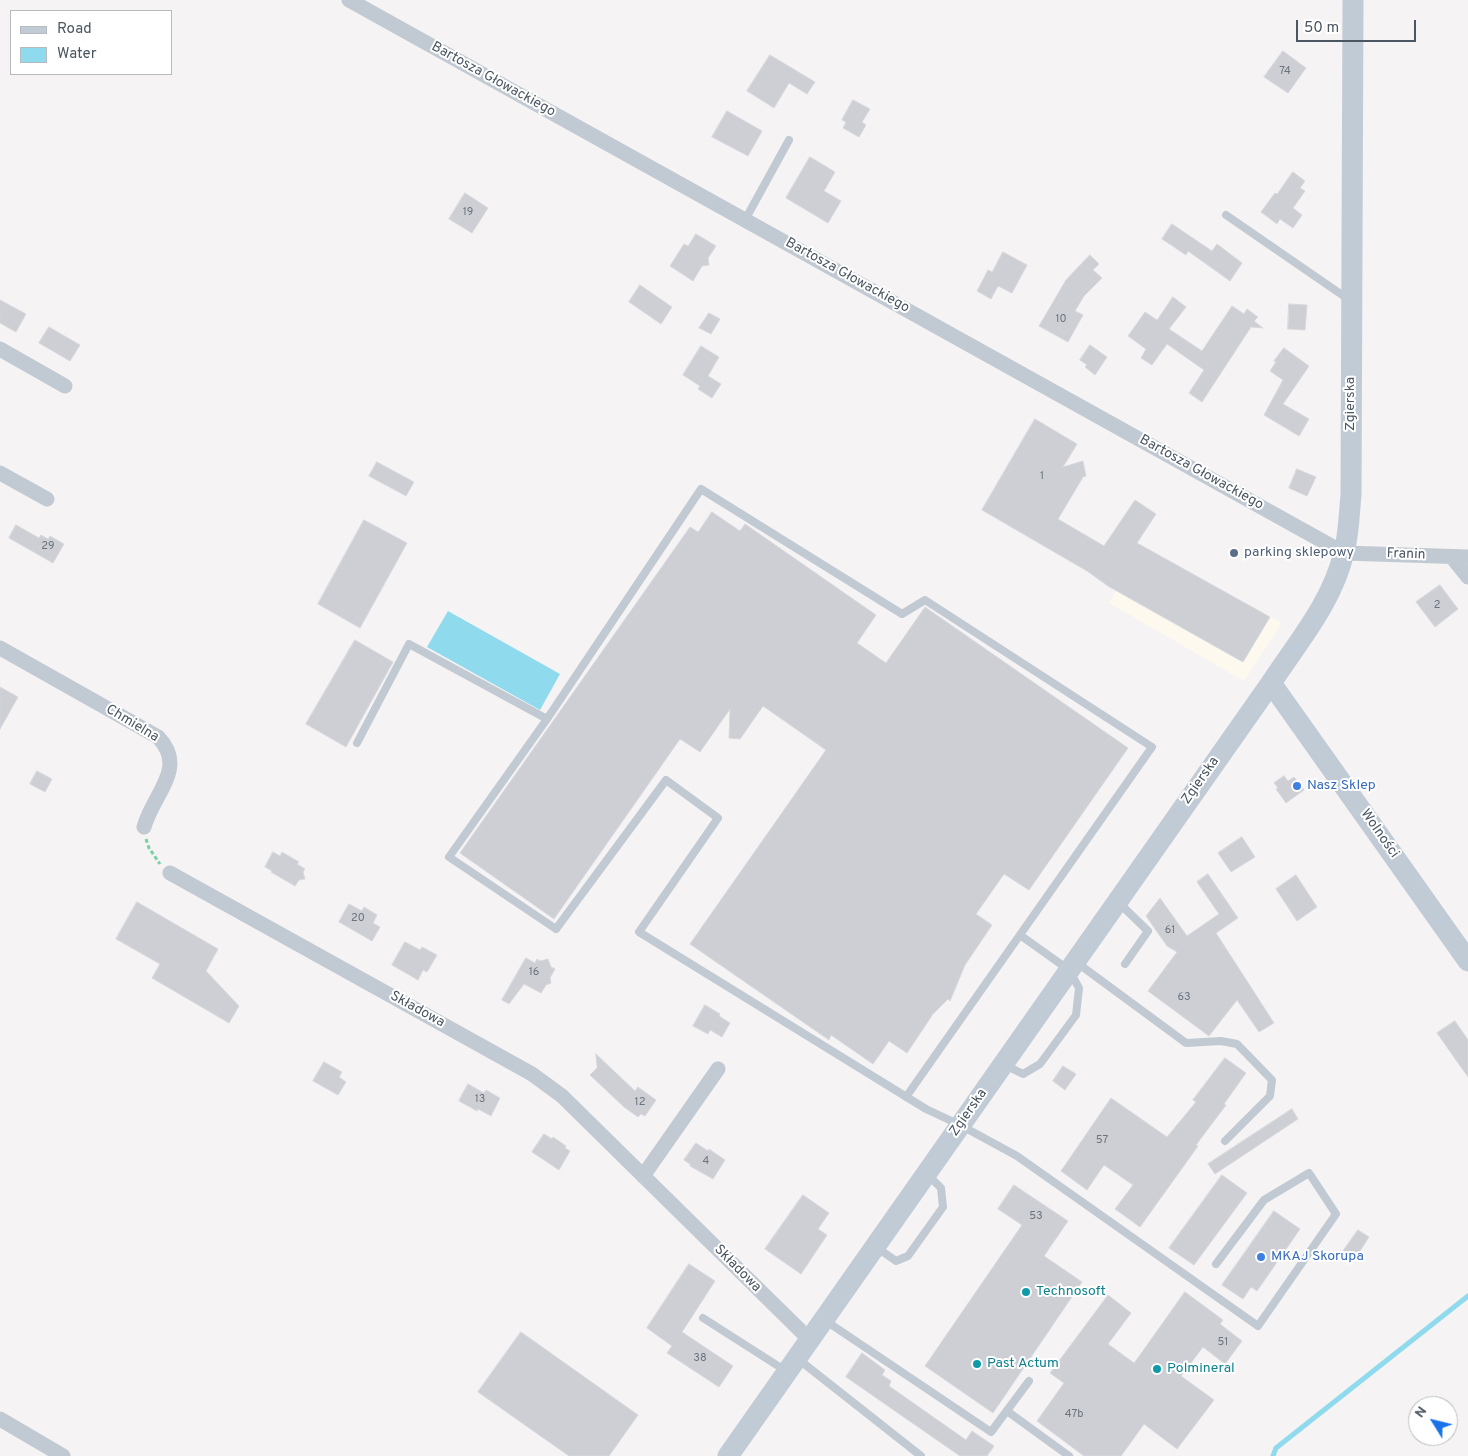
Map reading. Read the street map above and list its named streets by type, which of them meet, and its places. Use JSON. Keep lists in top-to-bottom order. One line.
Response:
{"streets":{"main road":["Zgierska","Wolności"],"street":["Bartosza Głowackiego","Franin","Chmielna","Składowa"]},"crossings":[["Bartosza Głowackiego","Zgierska"],["Bartosza Głowackiego","Franin"],["Zgierska","Franin"],["Zgierska","Wolności"],["Zgierska","Składowa"]],"places":["parking sklepowy","Nasz Sklep","MKAJ Skorupa","Technosoft","Past Actum","Polmineral"],"house_numbers":["74","19","10","1","29","2","20","61","16","63","13","12","57","4","53","51","38","47b"],"legend":["Road","Water"],"scale_bar":"50 m","north":"top left"}
